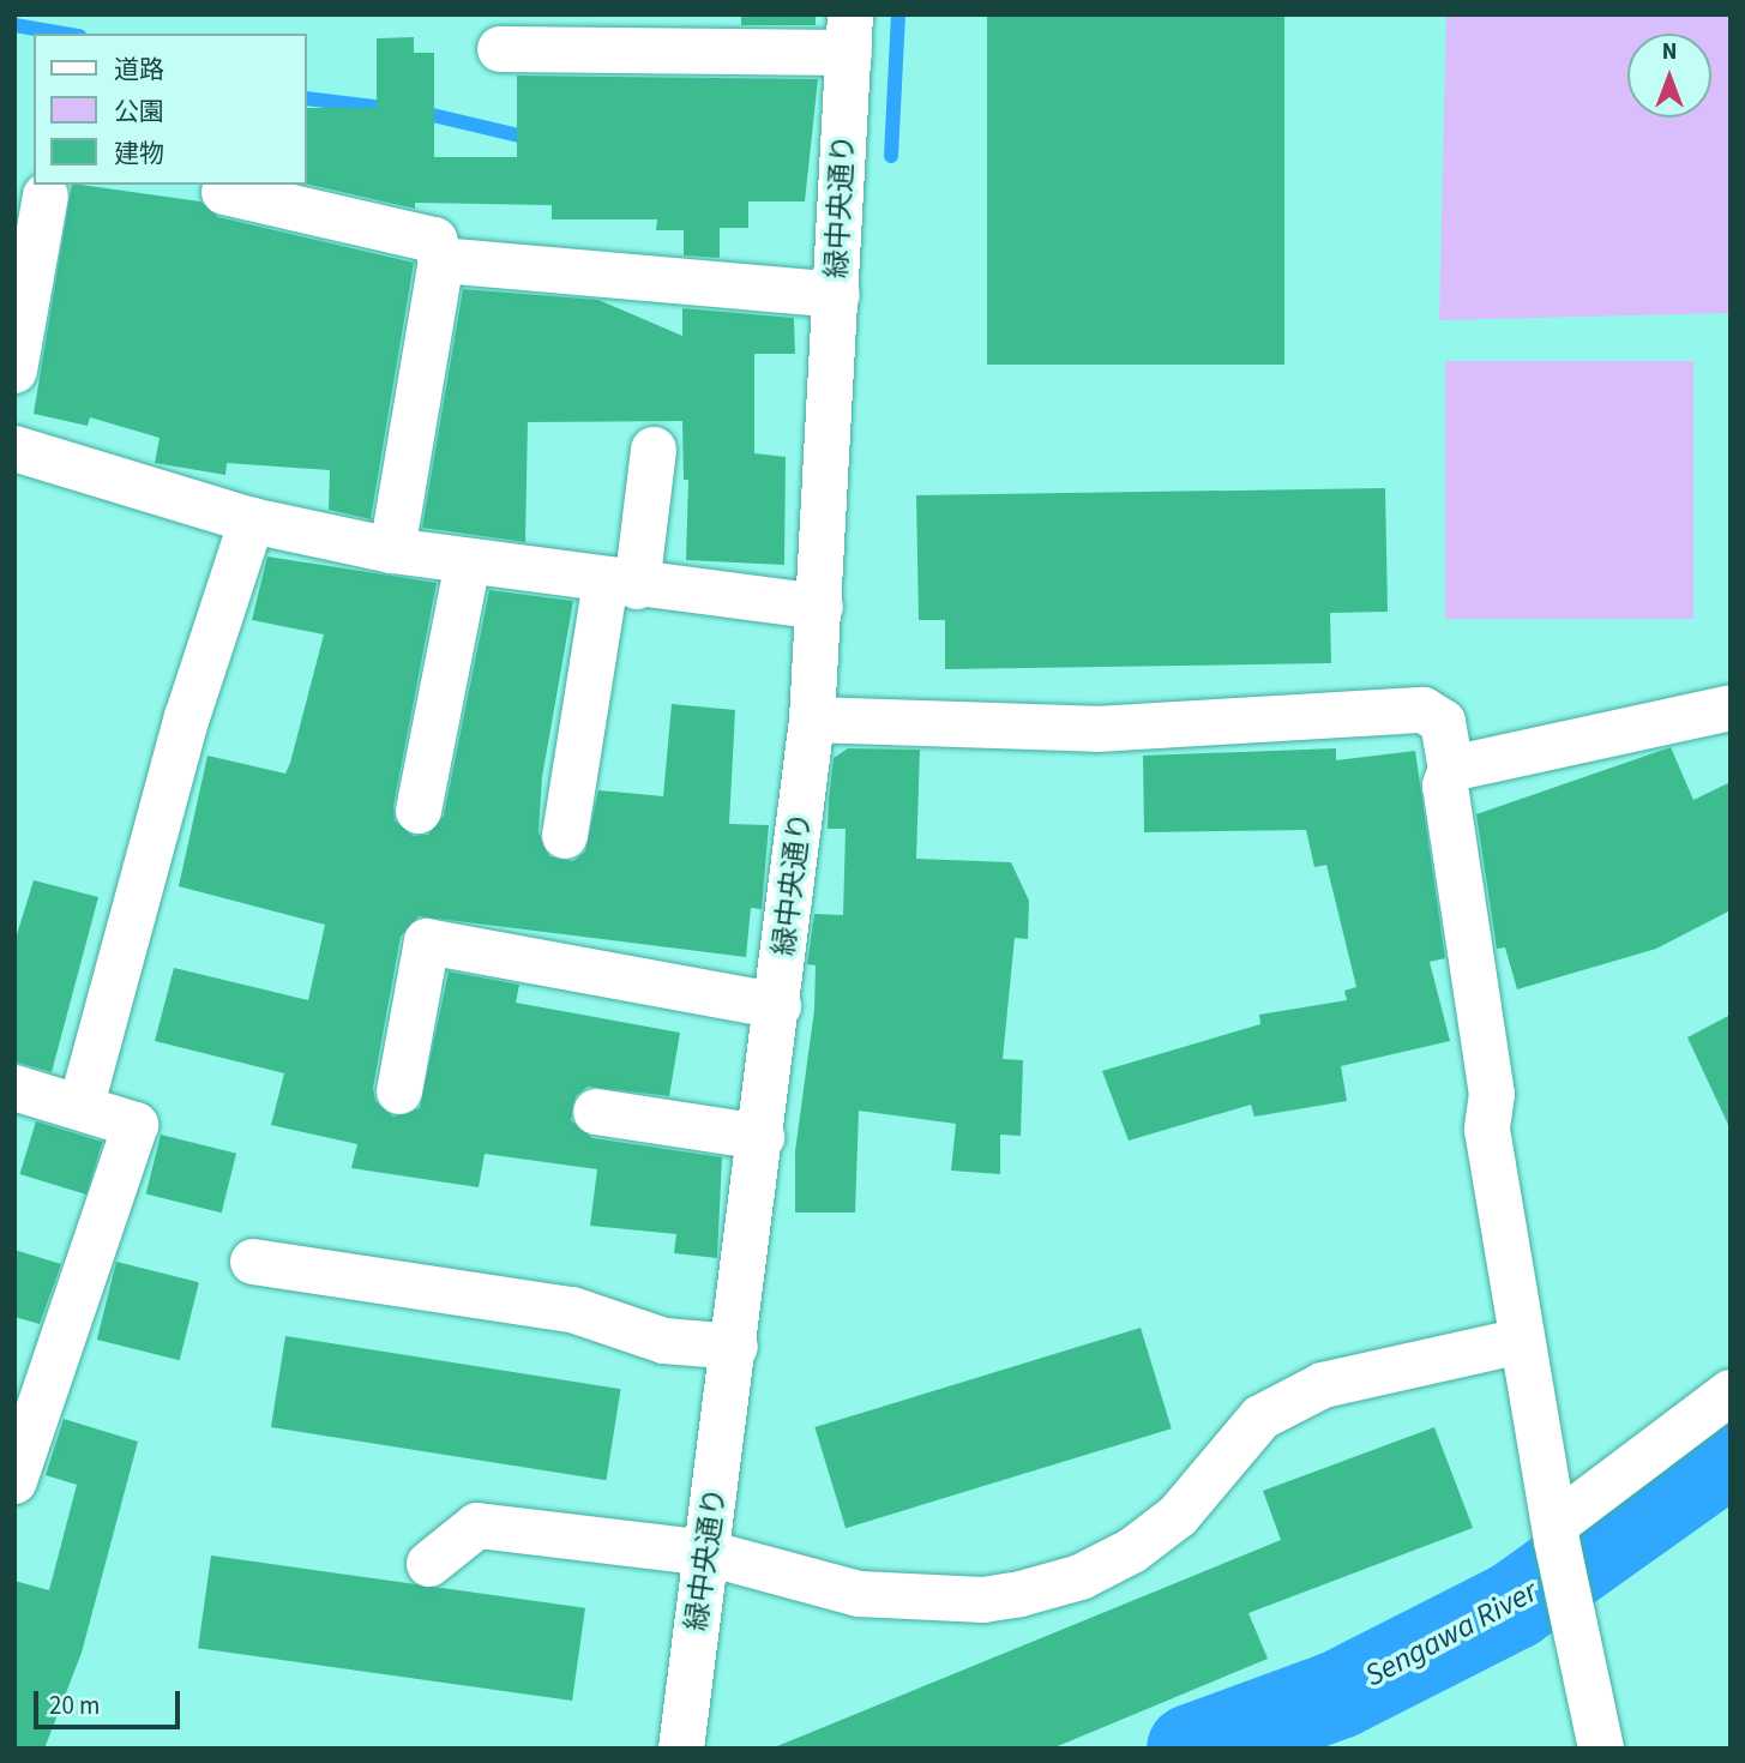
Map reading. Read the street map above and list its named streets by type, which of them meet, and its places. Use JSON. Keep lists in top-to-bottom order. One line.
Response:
{"streets":{"street":["緑中央通り"]},"water":["Sengawa River"],"legend":["道路","公園","建物"],"scale_bar":"20 m","north":"top"}
